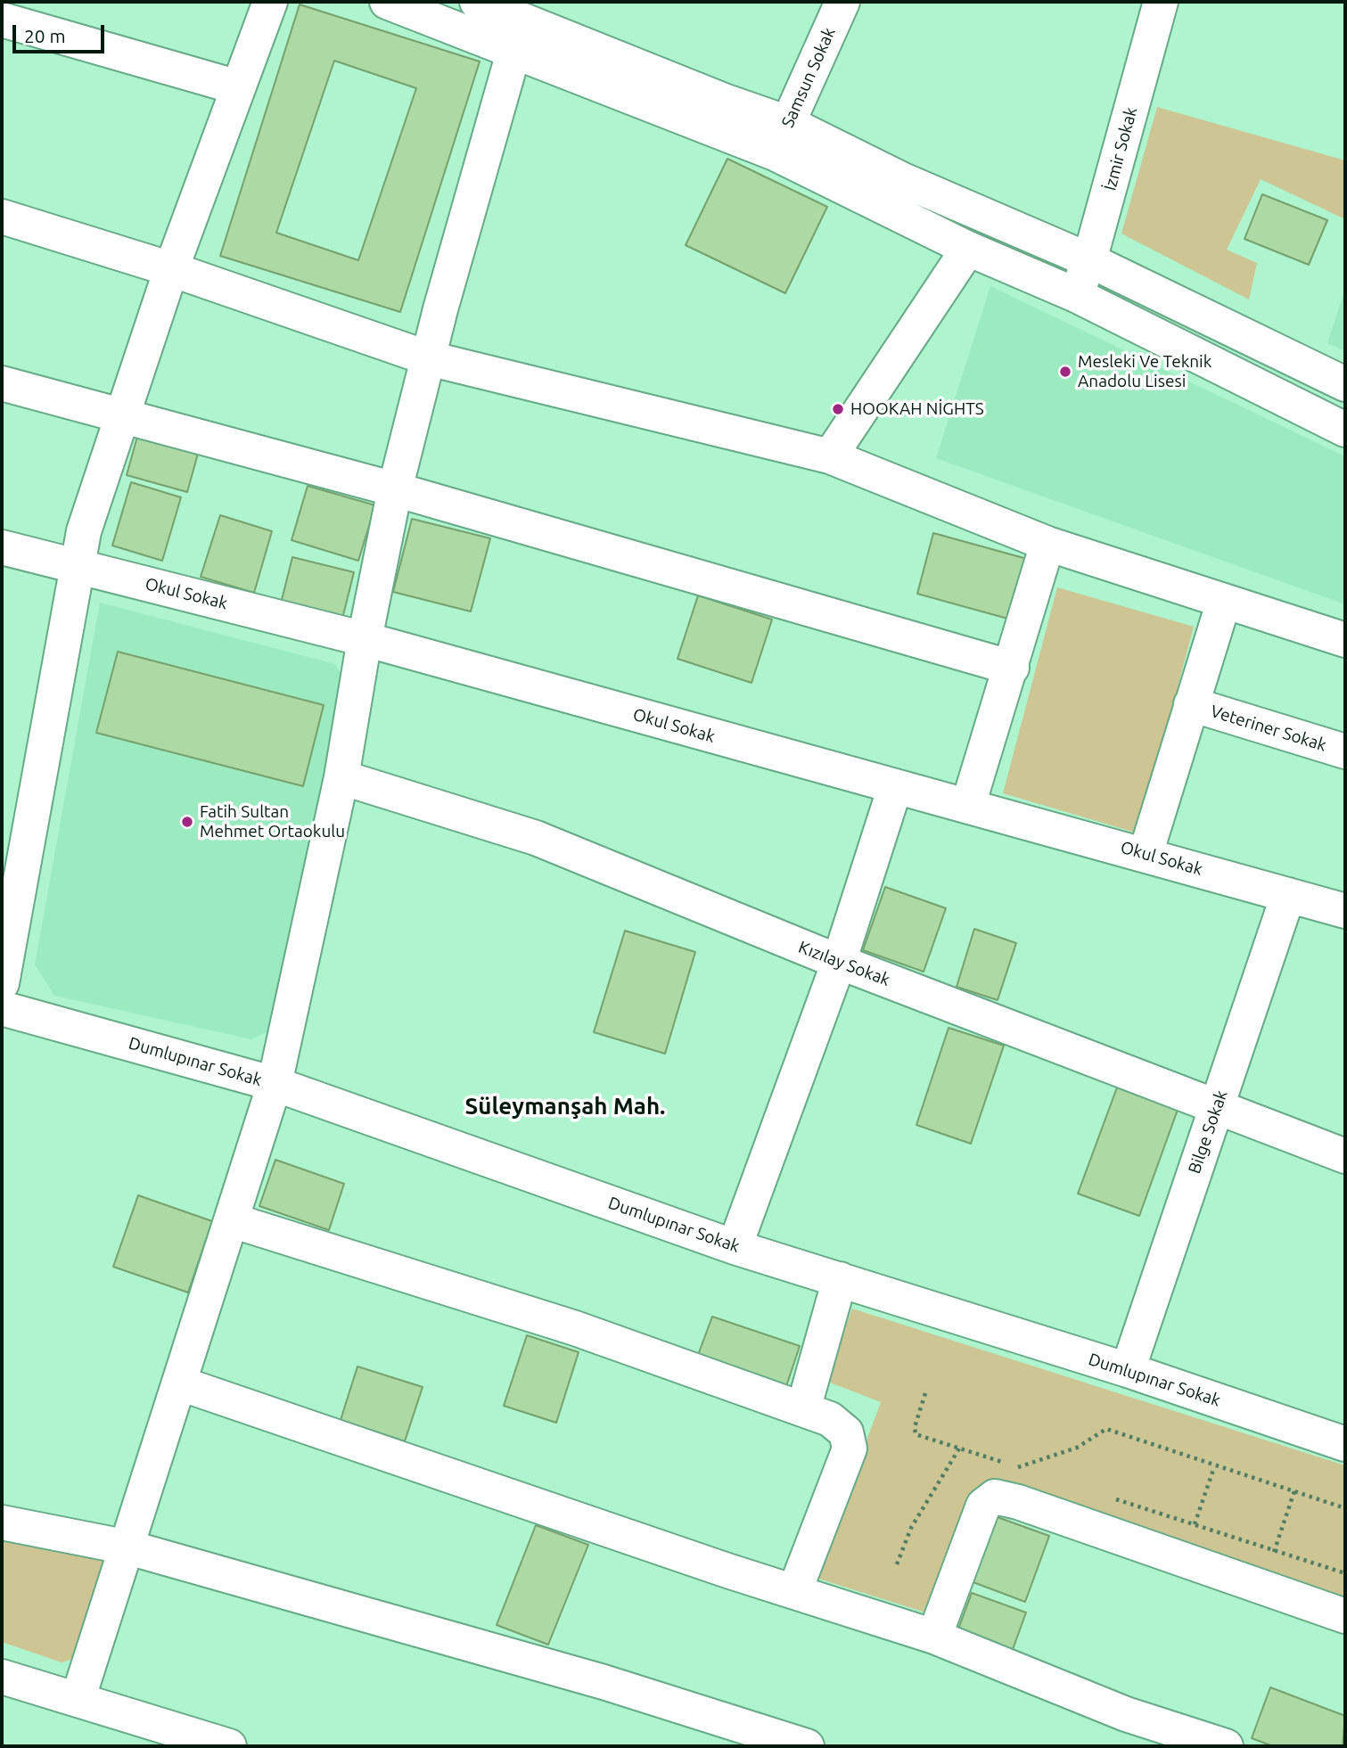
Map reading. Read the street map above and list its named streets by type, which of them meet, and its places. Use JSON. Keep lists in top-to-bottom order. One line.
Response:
{"streets":{"street":["Samsun Sokak","İzmir Sokak","Okul Sokak","Veteriner Sokak","Kızılay Sokak","Dumlupınar Sokak","Bilge Sokak"]},"crossings":[["Okul Sokak","Bilge Sokak"],["Kızılay Sokak","Bilge Sokak"],["Dumlupınar Sokak","Bilge Sokak"]],"districts":["Süleymanşah Mah."],"places":["Mesleki Ve Teknik Anadolu Lisesi","HOOKAH NİGHTS","Fatih Sultan Mehmet Ortaokulu"],"scale_bar":"20 m"}
